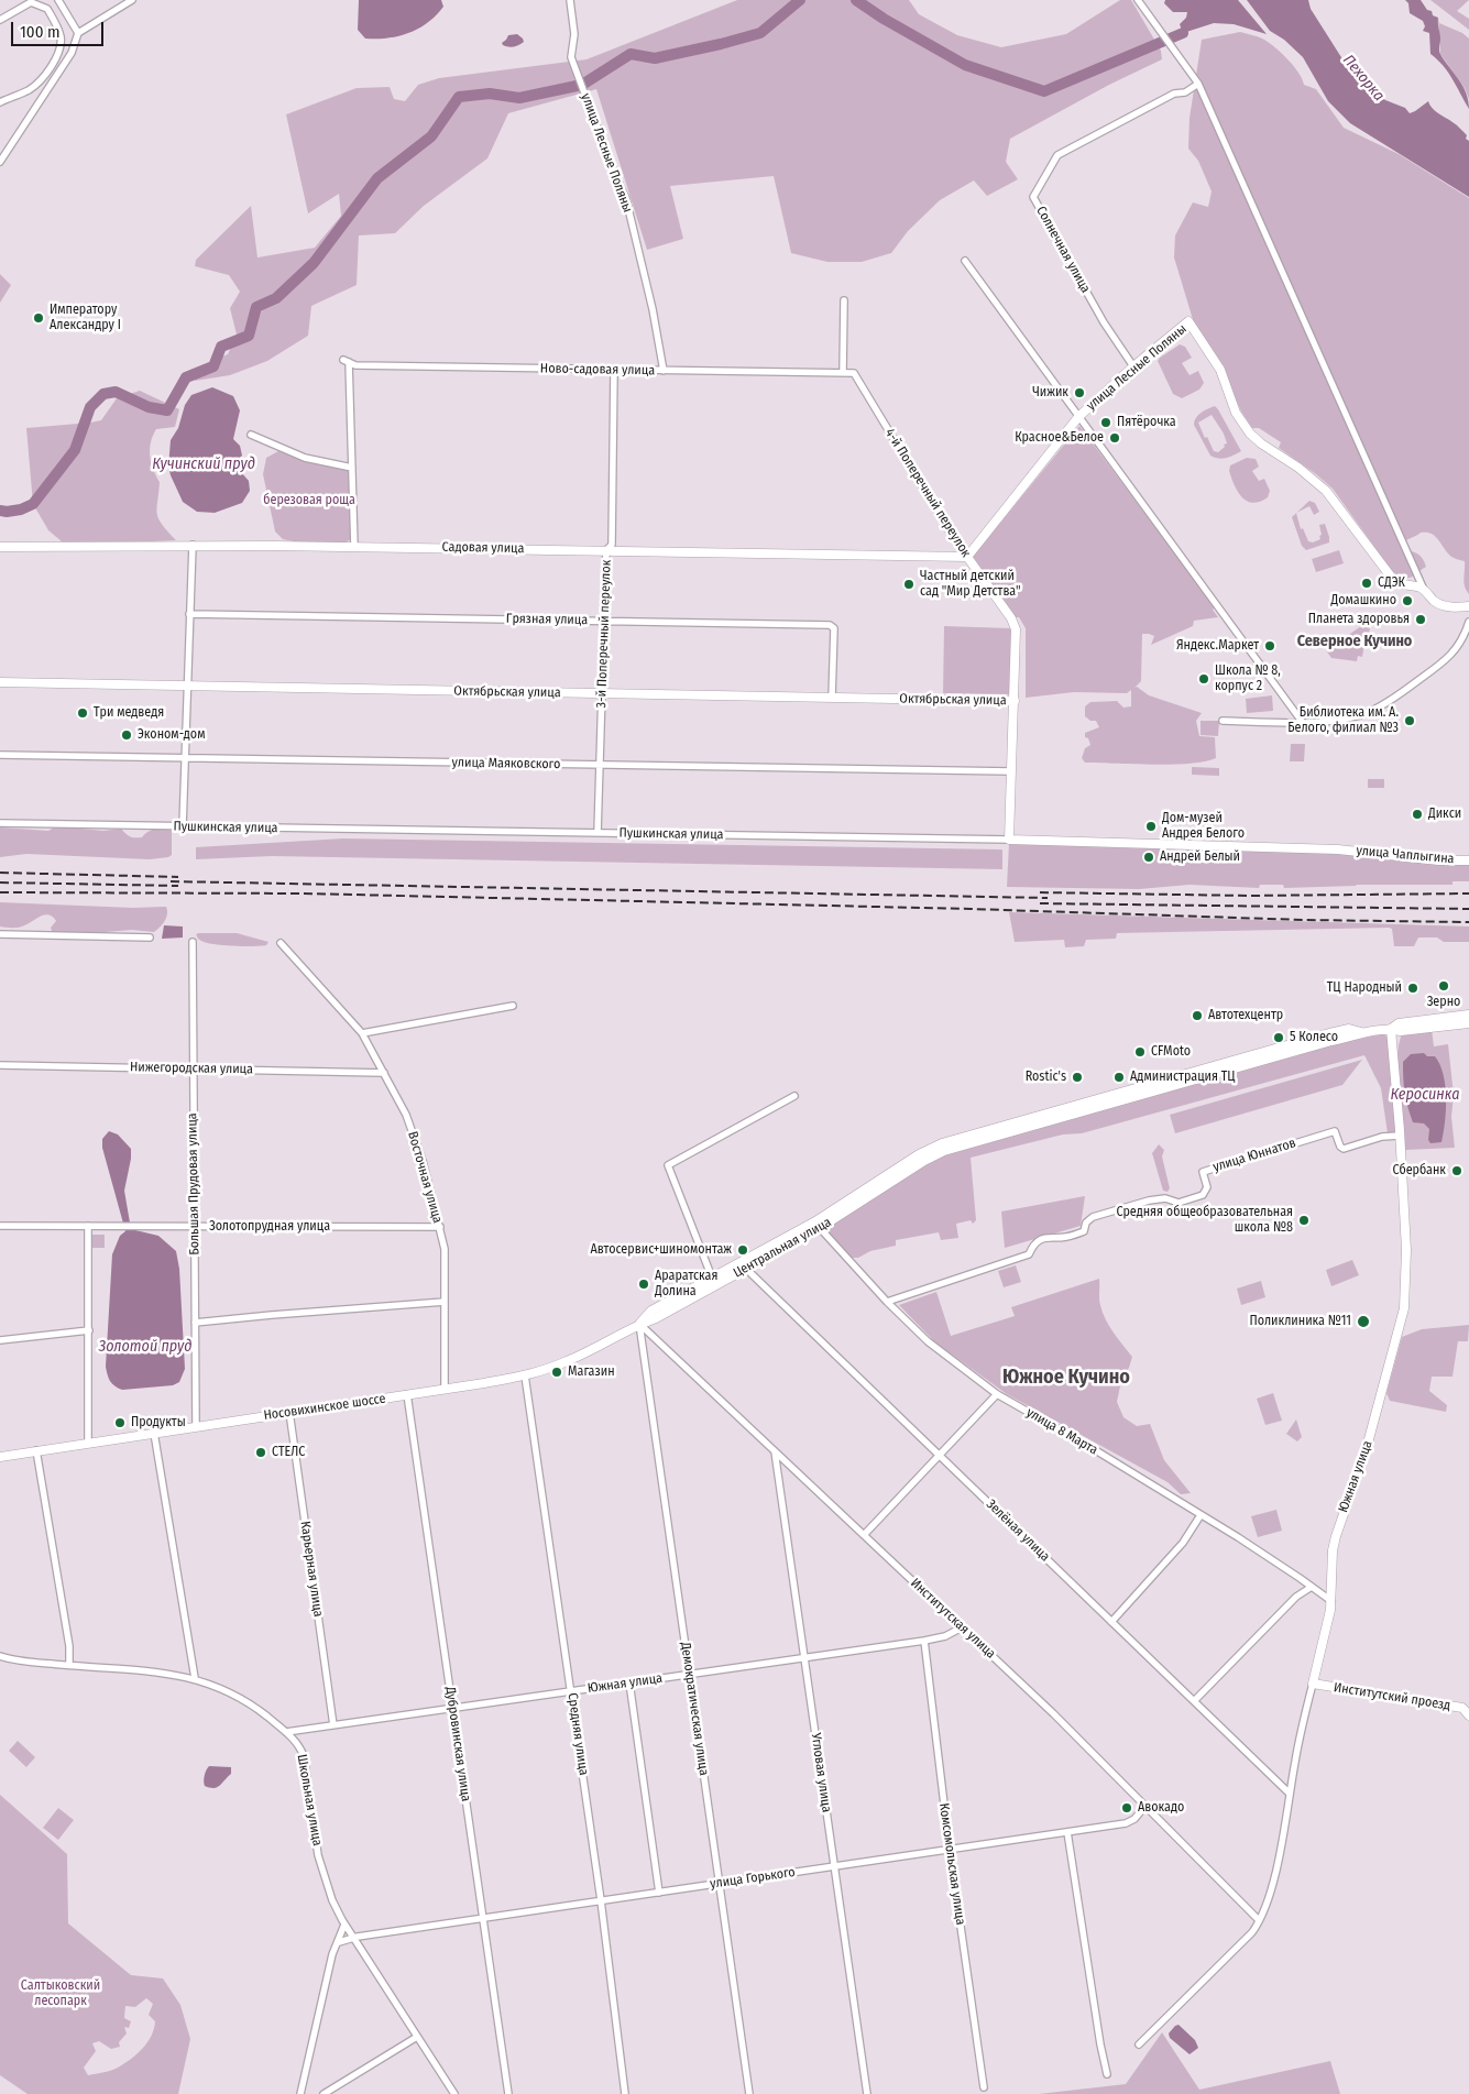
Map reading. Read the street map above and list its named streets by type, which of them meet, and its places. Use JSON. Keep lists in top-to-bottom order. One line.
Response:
{"streets":{"street":["улица Лесные Поляны","Солнечная улица","Ново-садовая улица","4-й Поперечный переулок","Садовая улица","Грязная улица","3-й Поперечный переулок","Октябрьская улица","улица Маяковского","Пушкинская улица","улица Чаплыгина","Нижегородская улица","улица Юннатов","Восточная улица","Большая Прудовая улица","Золотопрудная улица","Центральная улица","Носовихинское шоссе","улица 8 Марта","Южная улица","Зелёная улица","Карьерная улица","Институтская улица","Институтский проезд","Демократическая улица","Средняя улица","Дубровинская улица","Угловая улица","Школьная улица","Комсомольская улица","улица Горького"]},"crossings":[["улица Лесные Поляны","Солнечная улица"],["улица Лесные Поляны","Ново-садовая улица"],["улица Лесные Поляны","4-й Поперечный переулок"],["улица Лесные Поляны","Садовая улица"],["Ново-садовая улица","4-й Поперечный переулок"],["Ново-садовая улица","3-й Поперечный переулок"],["4-й Поперечный переулок","Садовая улица"],["4-й Поперечный переулок","Октябрьская улица"],["4-й Поперечный переулок","улица Маяковского"],["4-й Поперечный переулок","Пушкинская улица"],["Садовая улица","3-й Поперечный переулок"],["Грязная улица","3-й Поперечный переулок"],["Грязная улица","Октябрьская улица"],["3-й Поперечный переулок","Октябрьская улица"],["3-й Поперечный переулок","улица Маяковского"],["3-й Поперечный переулок","Пушкинская улица"],["Пушкинская улица","улица Чаплыгина"],["Нижегородская улица","Восточная улица"],["Нижегородская улица","Большая Прудовая улица"],["улица Юннатов","улица 8 Марта"],["улица Юннатов","Южная улица"],["Восточная улица","Золотопрудная улица"],["Восточная улица","Носовихинское шоссе"],["Большая Прудовая улица","Золотопрудная улица"],["Большая Прудовая улица","Носовихинское шоссе"],["Центральная улица","Носовихинское шоссе"],["Центральная улица","улица 8 Марта"],["Центральная улица","Южная улица"],["Центральная улица","Зелёная улица"],["Центральная улица","Институтская улица"],["Центральная улица","Демократическая улица"],["Носовихинское шоссе","Карьерная улица"],["Носовихинское шоссе","Институтская улица"],["Носовихинское шоссе","Демократическая улица"],["Носовихинское шоссе","Средняя улица"],["Носовихинское шоссе","Дубровинская улица"],["улица 8 Марта","Южная улица"],["Южная улица","Зелёная улица"],["Южная улица","Карьерная улица"],["Южная улица","Институтская улица"],["Южная улица","Институтский проезд"],["Южная улица","Демократическая улица"],["Южная улица","Средняя улица"],["Южная улица","Дубровинская улица"],["Южная улица","Угловая улица"],["Южная улица","Школьная улица"],["Южная улица","Комсомольская улица"],["Институтская улица","Демократическая улица"],["Институтская улица","Угловая улица"],["Институтская улица","улица Горького"],["Демократическая улица","улица Горького"],["Средняя улица","улица Горького"],["Дубровинская улица","улица Горького"],["Угловая улица","улица Горького"],["Школьная улица","улица Горького"],["Комсомольская улица","улица Горького"]],"districts":["Северное Кучино","Южное Кучино"],"water":["Пехорка","Кучинский пруд","Керосинка","Золотой пруд"],"parks":["березовая роща","Салтыковский лесопарк"],"places":["Императору Александру I","Чижик","Пятёрочка","Красное&Белое","СДЭК","Частный детский сад \"Мир Детства\"","Домашкино","Планета здоровья","Яндекс.Маркет","Школа № 8, корпус 2","Три медведя","Библиотека им. А. Белого, филиал №3","Эконом-дом","Дикси","Дом-музей Андрея Белого","Андрей Белый","Зерно","ТЦ Народный","Автотехцентр","5 Колесо","CFMoto","Rostic's","Администрация ТЦ","Сбербанк","Средняя общеобразовательная школа №8","Автосервис+шиномонтаж","Араратская Долина","Поликлиника №11","Магазин","Продукты","СТЕЛС","Авокадо"],"scale_bar":"100 m"}
